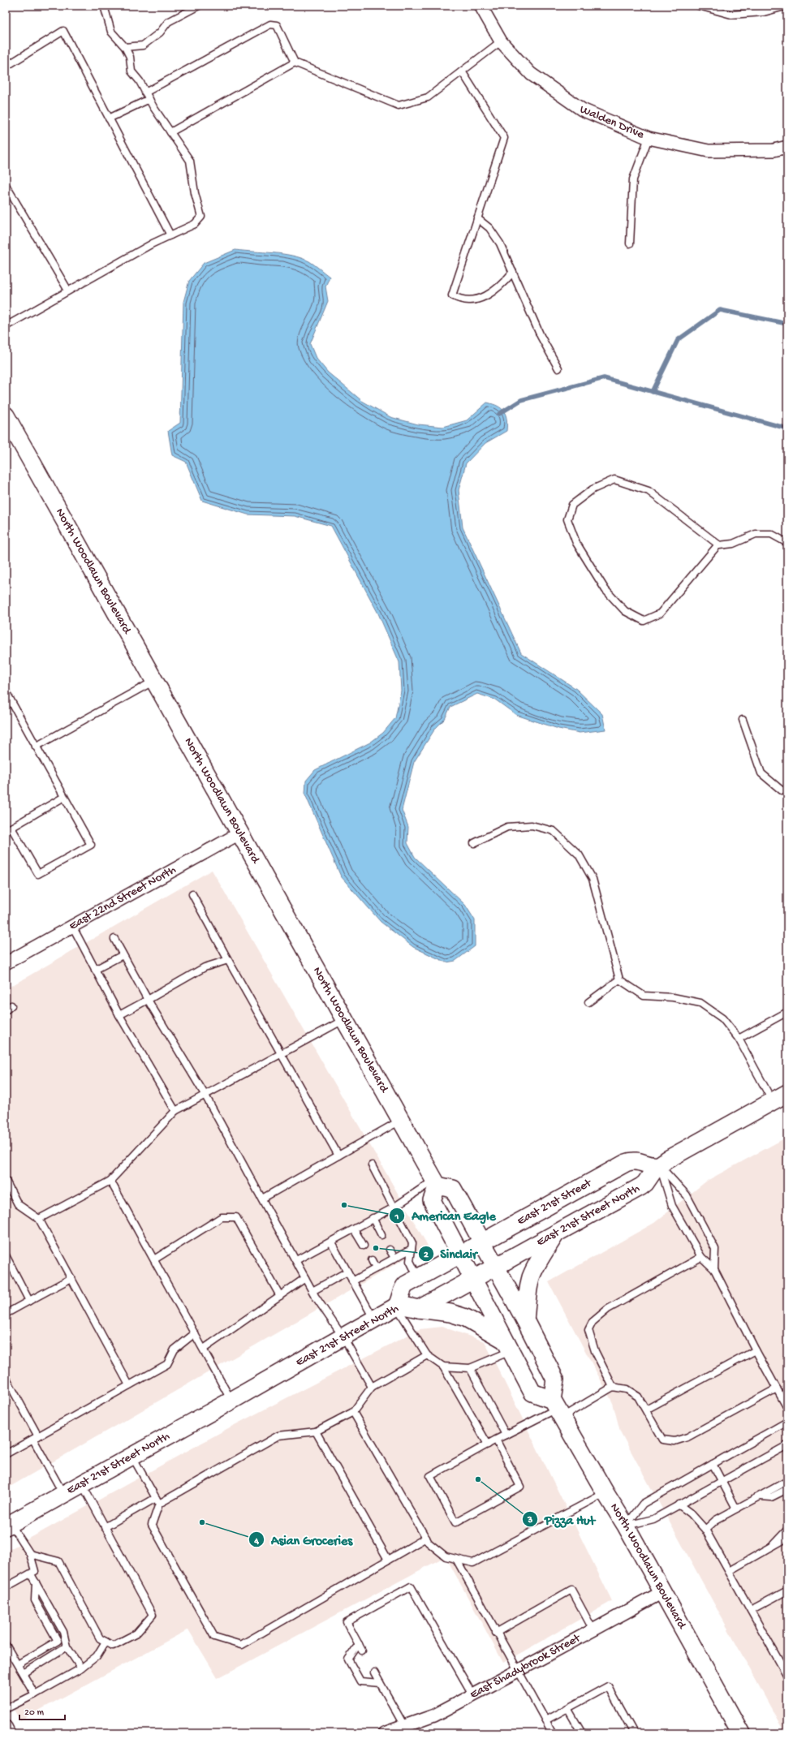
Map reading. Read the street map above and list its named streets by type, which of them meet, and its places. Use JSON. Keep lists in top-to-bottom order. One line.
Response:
{"streets":{"main road":["North Woodlawn Boulevard","East 21st Street","East 21st Street North"],"street":["Walden Drive","East 22nd Street North","East Shadybrook Street"]},"crossings":[["North Woodlawn Boulevard","East 22nd Street North"],["North Woodlawn Boulevard","East Shadybrook Street"],["East 21st Street","East 21st Street North"]],"places":["American Eagle","Sinclair","Pizza Hut","Asian Groceries"],"scale_bar":"20 m"}
